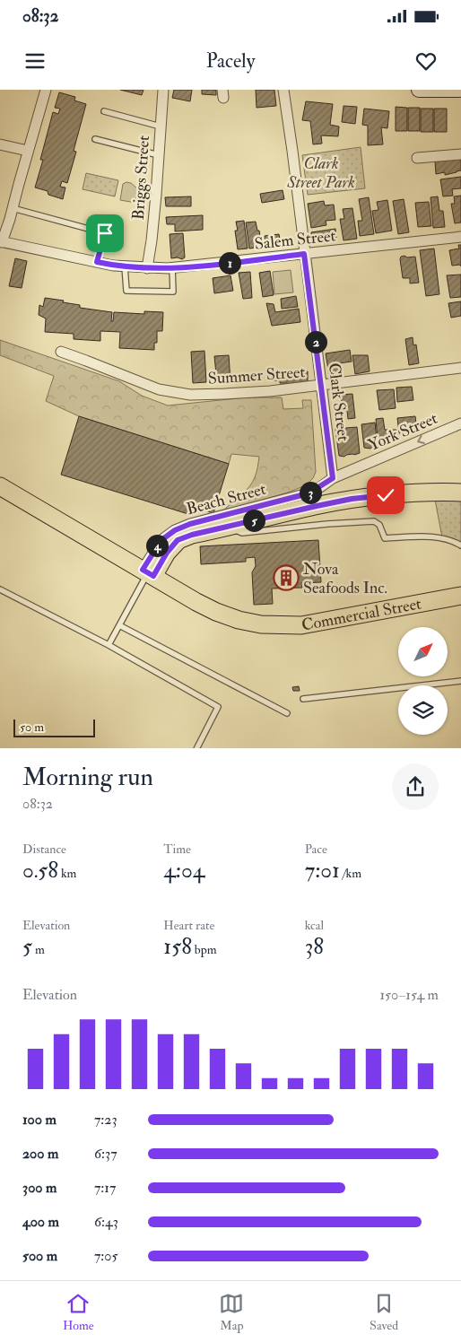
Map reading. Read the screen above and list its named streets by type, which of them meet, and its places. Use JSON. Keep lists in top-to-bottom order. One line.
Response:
{"streets":{"main road":["Commercial Street"],"street":["Briggs Street","Salem Street","Summer Street","Clark Street","York Street","Beach Street"]},"crossings":[["Briggs Street","Salem Street"],["Salem Street","Clark Street"],["Summer Street","Clark Street"],["Clark Street","York Street"],["Clark Street","Beach Street"],["York Street","Beach Street"],["Beach Street","Commercial Street"]],"one_way":["York Street"],"parks":["Clark Street Park"],"places":{"building":["Nova Seafoods Inc."]},"scale_bar":"50 m","north":"top right","page":{"status":"08:32","header":"Pacely","pins":["1","2","3","5","4"],"scale":"50 m","heading":["Morning run","08:32"],"stats":[["Distance","0.58 km"],["Time","4:04"],["Pace","7:01 /km"],["Elevation","5 m"],["Heart rate","158 bpm"],["kcal","38"]],"chart":["Elevation","150–154 m"],"list":[{"name":"100 m","note":"7:23"},{"name":"200 m","note":"6:37"},{"name":"300 m","note":"7:17"},{"name":"400 m","note":"6:43"},{"name":"500 m","note":"7:05"}],"tabs":["Home","Map","Saved"]}}
